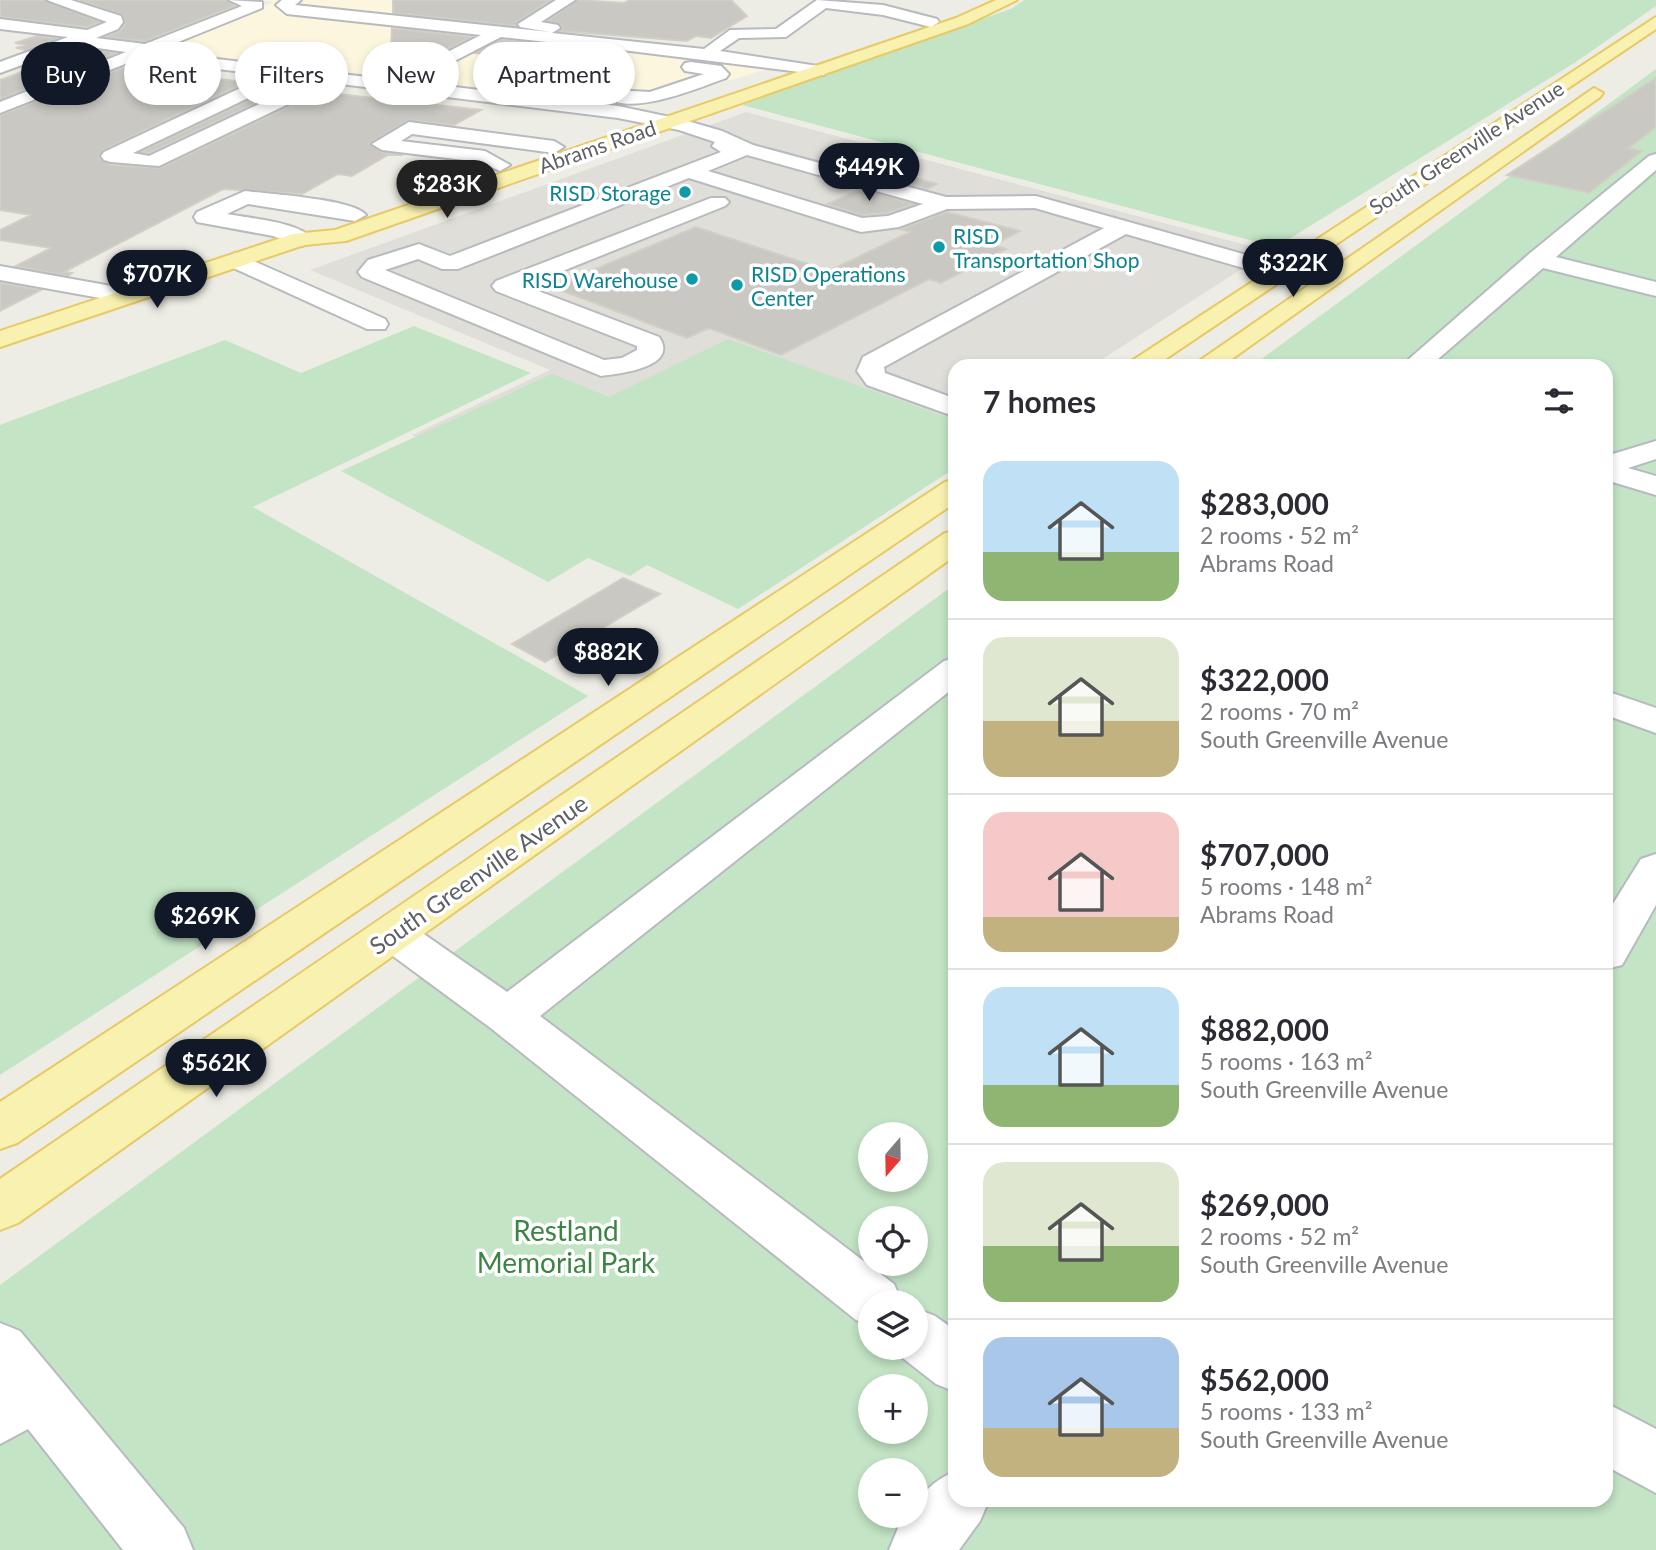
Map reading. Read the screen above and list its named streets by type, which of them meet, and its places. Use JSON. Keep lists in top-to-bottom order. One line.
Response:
{"streets":{"main road":["Abrams Road","South Greenville Avenue"]},"parks":["Restland Memorial Park"],"places":["RISD Storage","RISD Transportation Shop","RISD Warehouse","RISD Operations Center"],"north":"bottom","page":{"chip":["Buy","Rent","Filters","New","Apartment"],"price":["$449K","$283K","$322K","$707K","$882K","$269K","$562K"],"heading":"7 homes","list":[{"name":"$283,000","note":"2 rooms · 52 m² · Abrams Road"},{"name":"$322,000","note":"2 rooms · 70 m² · South Greenville Avenue"},{"name":"$707,000","note":"5 rooms · 148 m² · Abrams Road"},{"name":"$882,000","note":"5 rooms · 163 m² · South Greenville Avenue"},{"name":"$269,000","note":"2 rooms · 52 m² · South Greenville Avenue"},{"name":"$562,000","note":"5 rooms · 133 m² · South Greenville Avenue"}],"map_buttons":["+","−"]}}
